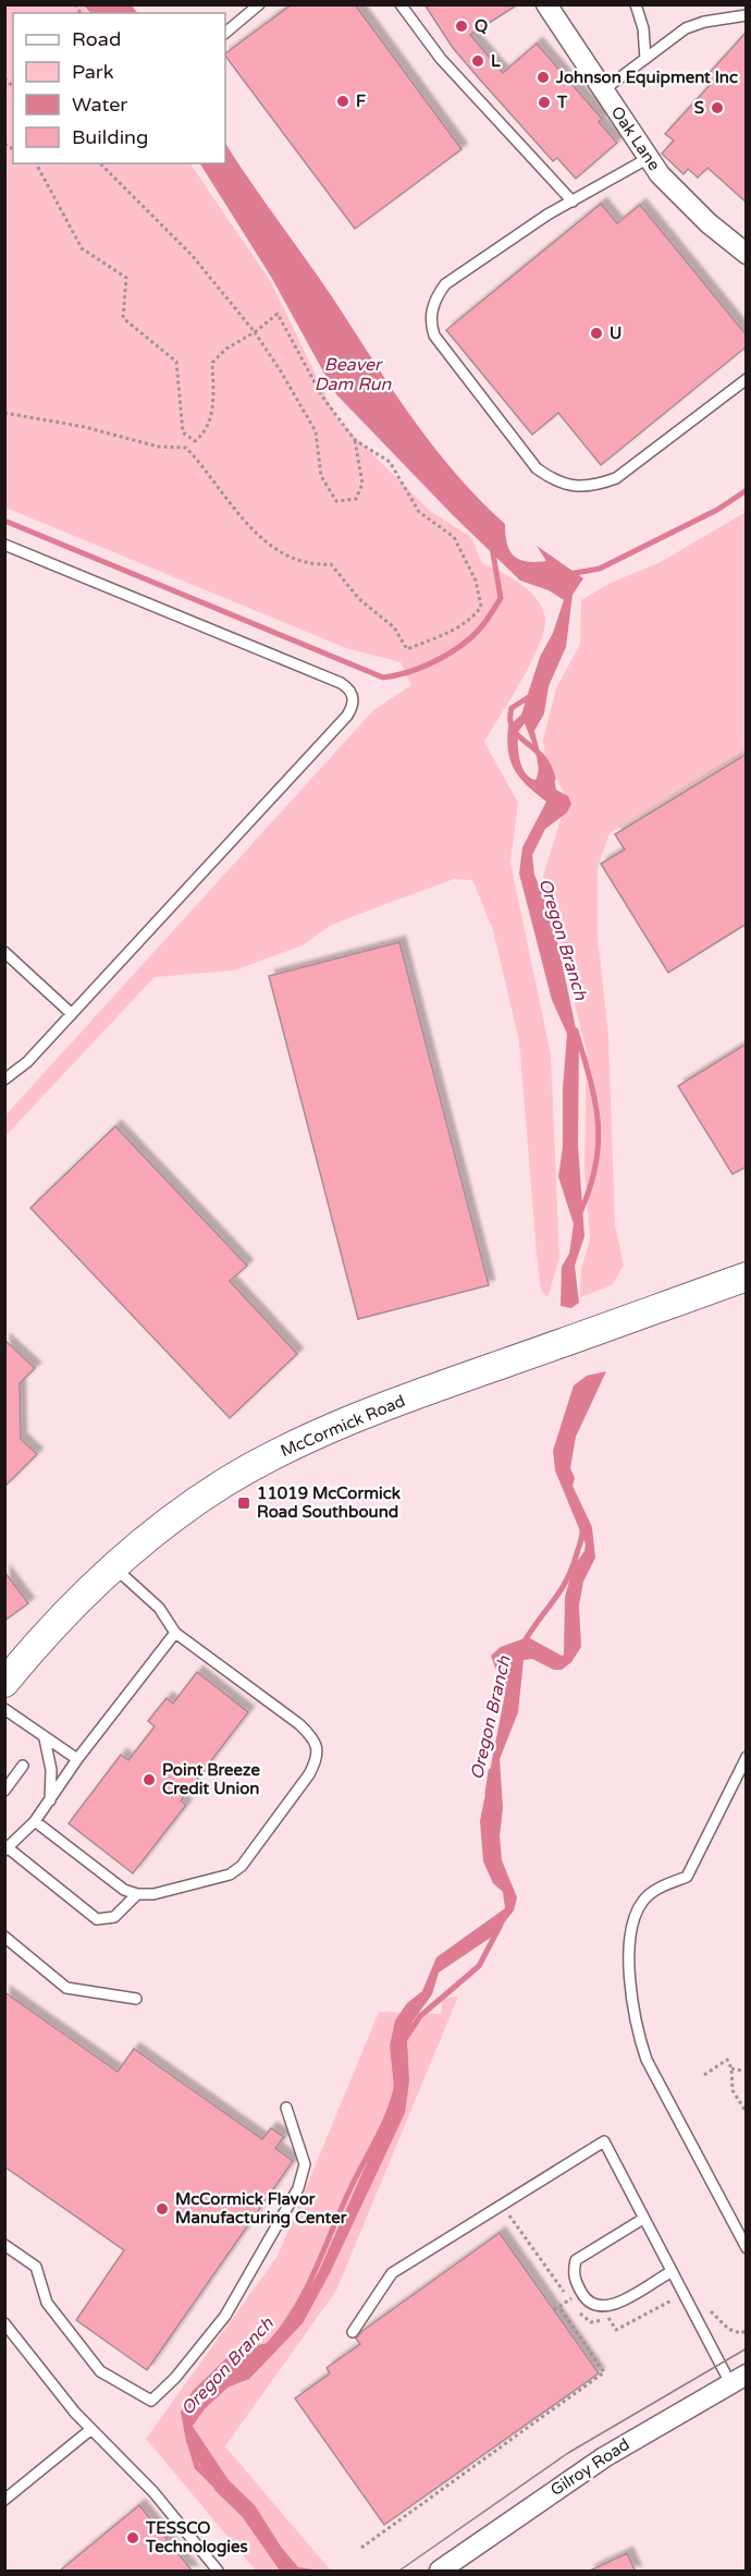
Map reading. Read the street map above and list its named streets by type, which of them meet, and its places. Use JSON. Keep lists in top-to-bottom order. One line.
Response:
{"streets":{"main road":["McCormick Road"],"street":["Oak Lane","Gilroy Road"]},"water":["Beaver Dam Run","Oregon Branch"],"places":{"other":["Q","L","Johnson Equipment Inc","F","T","S","U","Point Breeze Credit Union","McCormick Flavor Manufacturing Center","TESSCO Technologies"],"transit":["11019 McCormick Road Southbound"]},"legend":["Road","Park","Water","Building"]}
